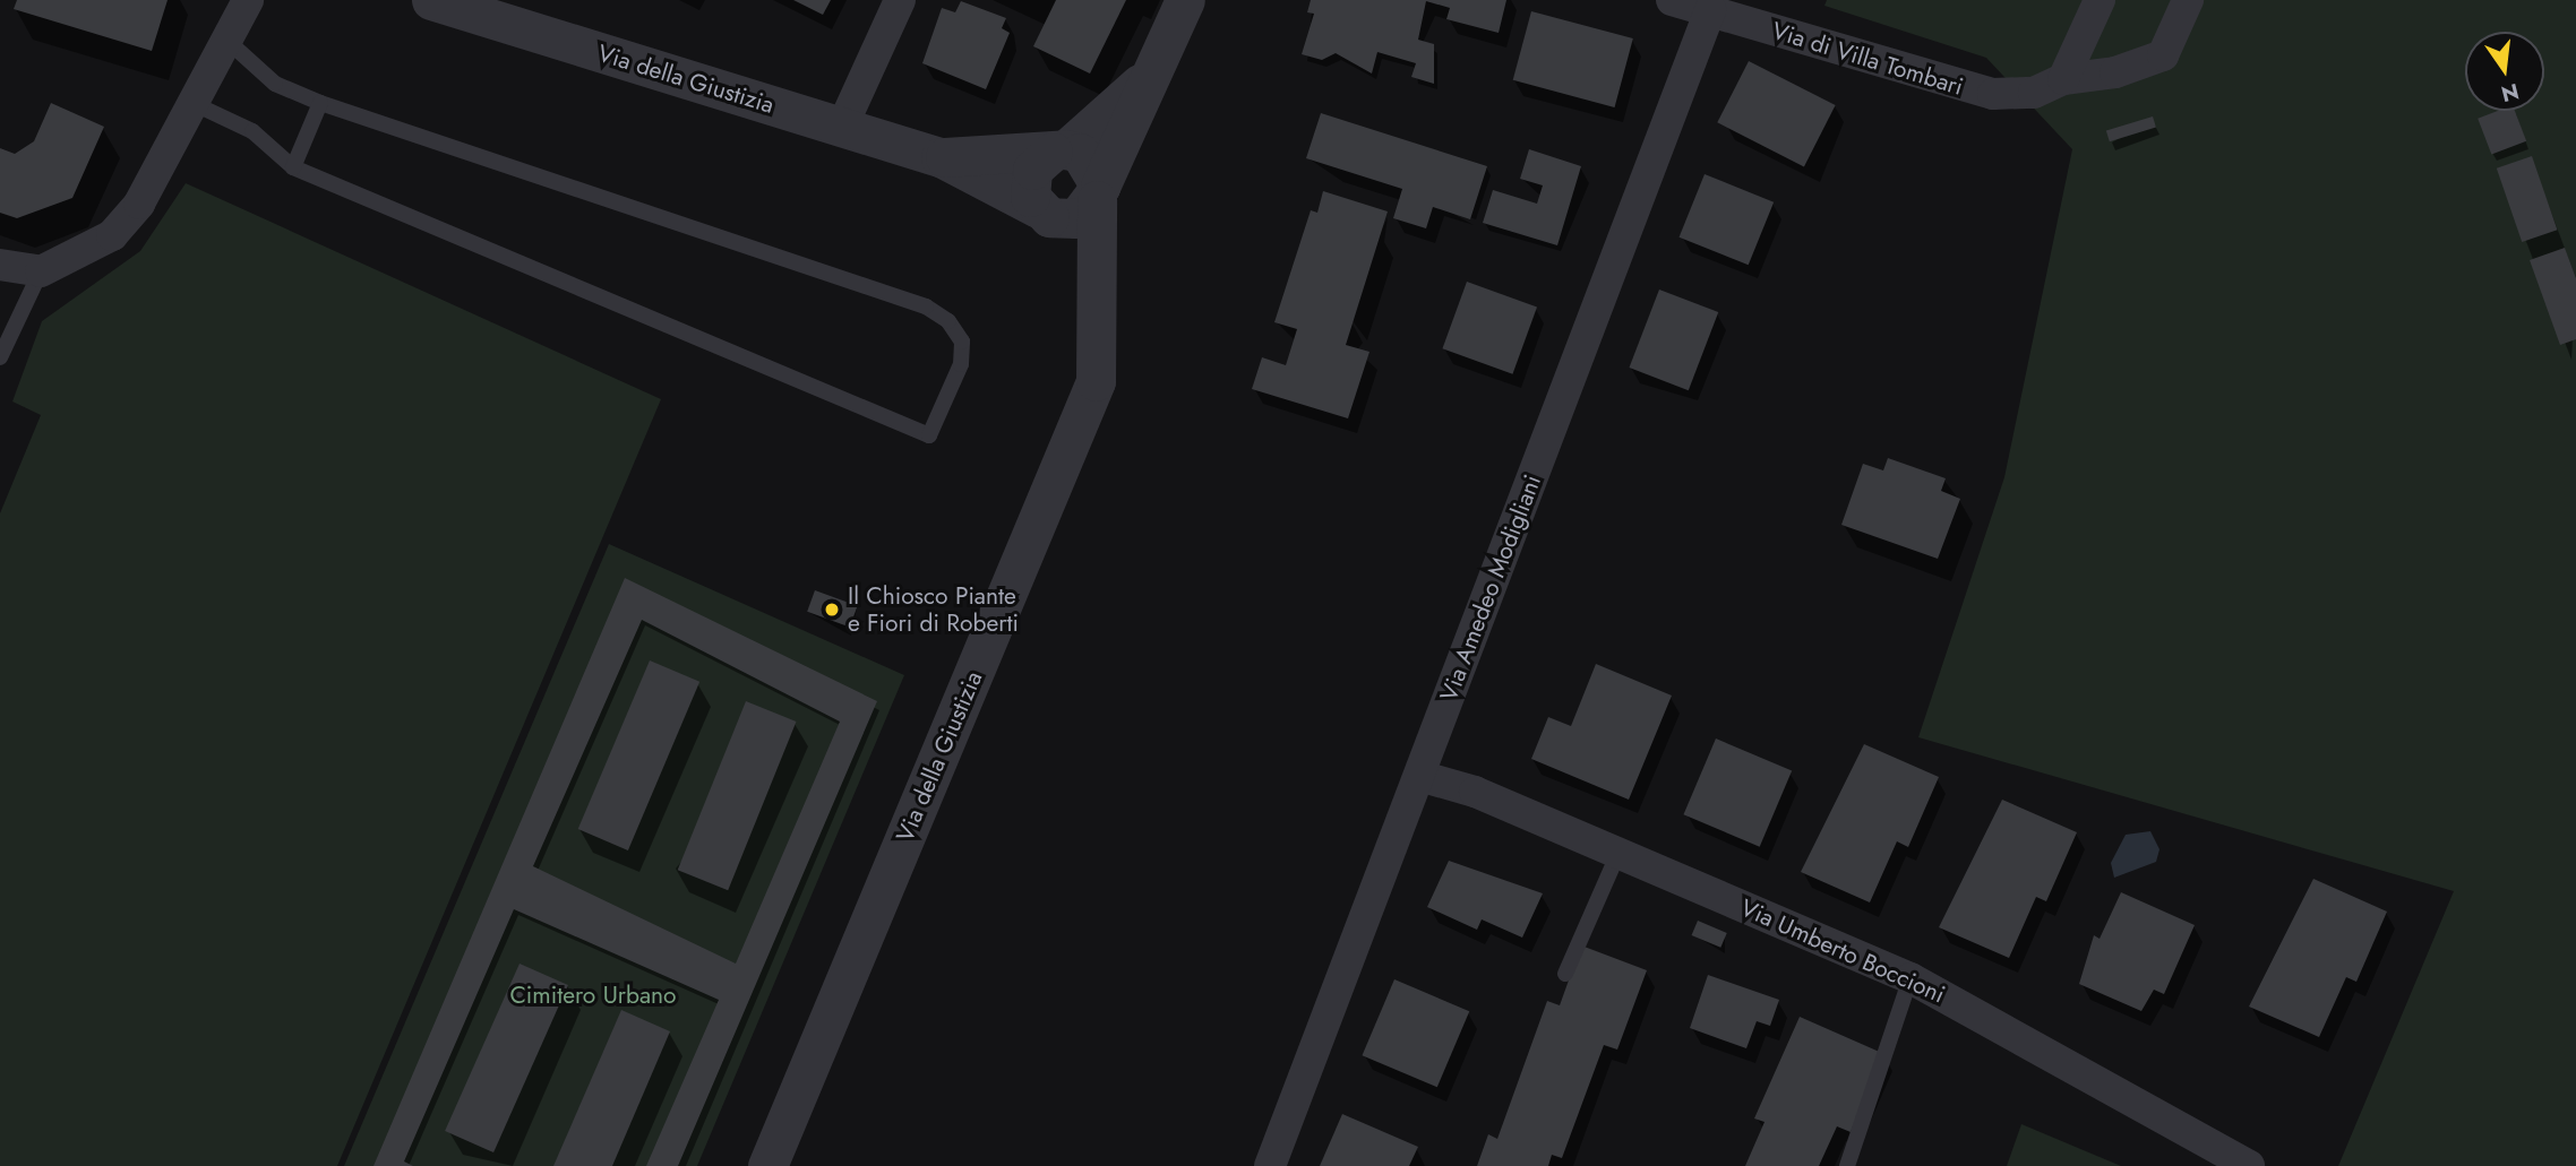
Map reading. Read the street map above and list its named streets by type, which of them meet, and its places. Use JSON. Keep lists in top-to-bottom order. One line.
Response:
{"streets":{"street":["Via di Villa Tombari","Via della Giustizia","Via Amedeo Modigliani","Via Umberto Boccioni"]},"crossings":[["Via di Villa Tombari","Via Amedeo Modigliani"],["Via Amedeo Modigliani","Via Umberto Boccioni"]],"parks":["Cimitero Urbano"],"places":["Il Chiosco Piante e Fiori di Roberti"],"north":"bottom"}
